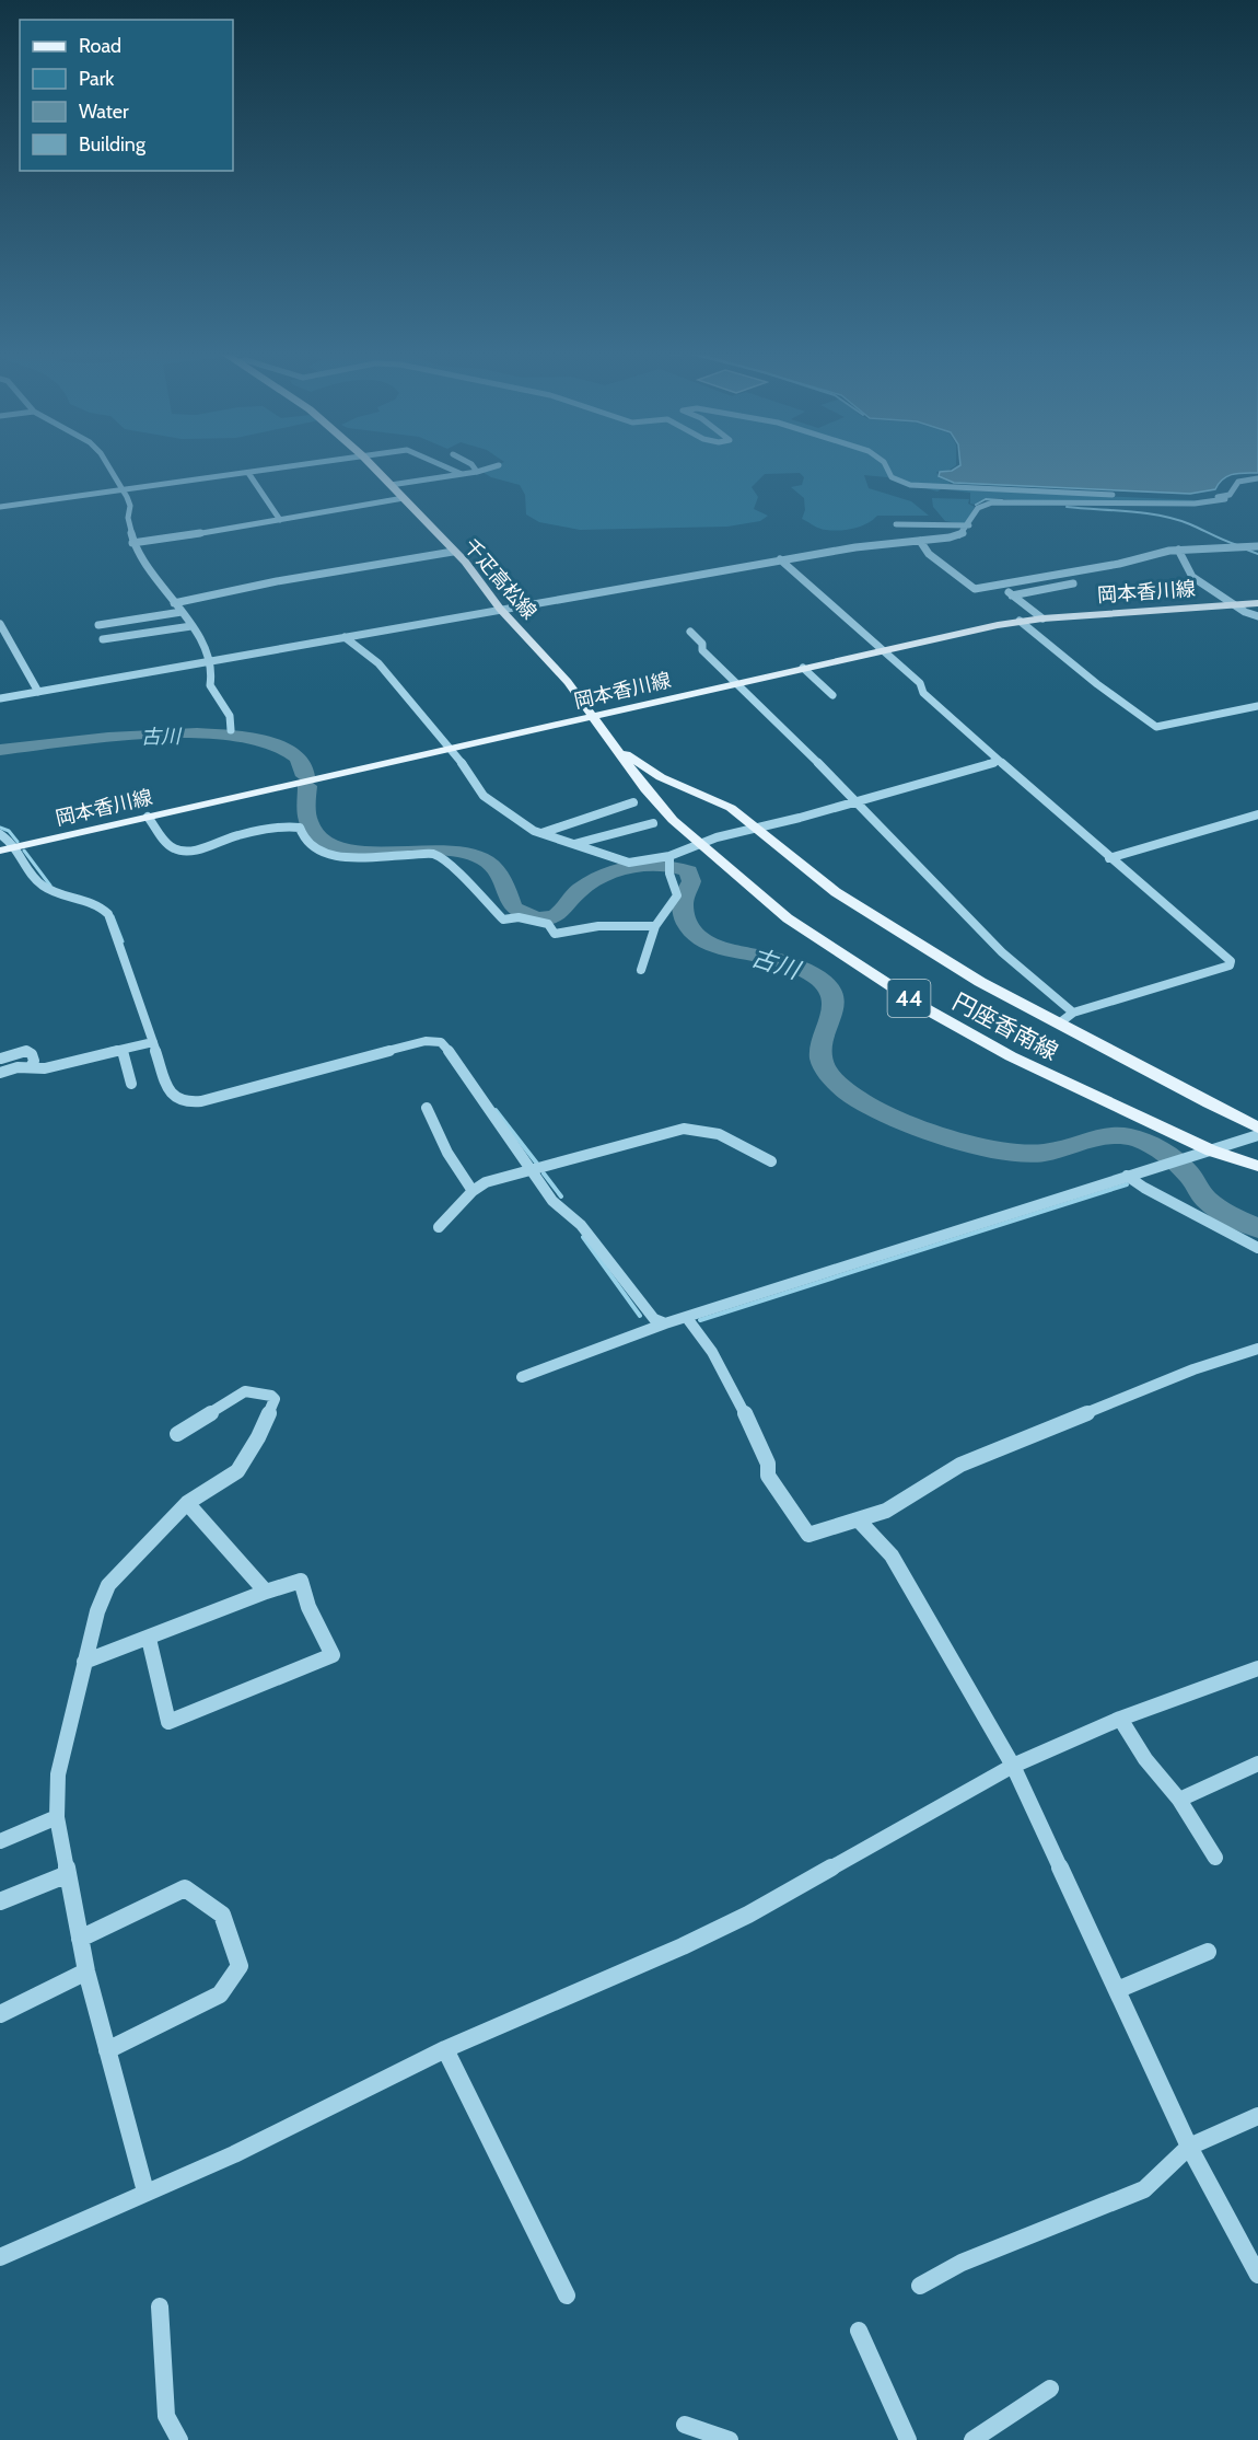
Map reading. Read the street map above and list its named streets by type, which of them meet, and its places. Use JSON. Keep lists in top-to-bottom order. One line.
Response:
{"streets":{"main road":["千疋高松線","岡本香川線","44","円座香南線"]},"crossings":[["千疋高松線","岡本香川線"],["千疋高松線","円座香南線"],["岡本香川線","円座香南線"],["44","円座香南線"]],"water":["古川"],"legend":["Road","Park","Water","Building"]}
